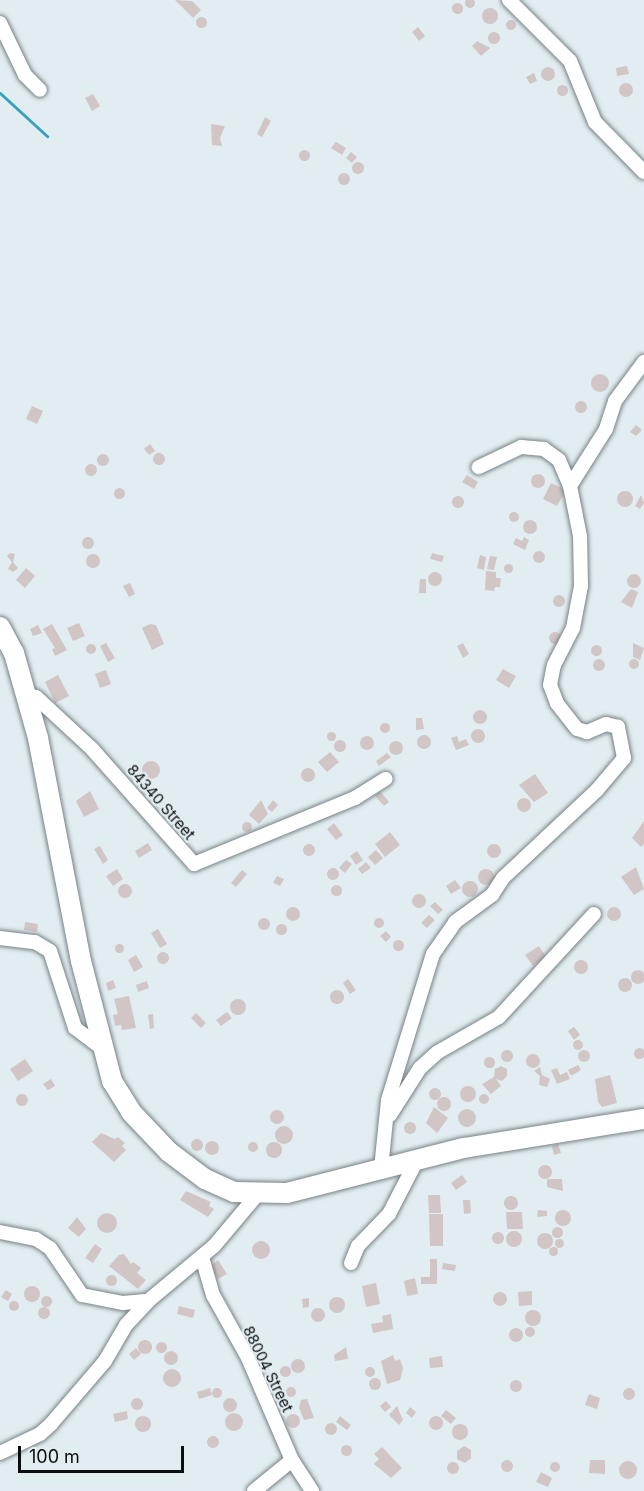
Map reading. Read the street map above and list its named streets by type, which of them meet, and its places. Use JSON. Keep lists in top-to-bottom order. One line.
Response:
{"streets":{"street":["84340 Street","88004 Street"]},"scale_bar":"100 m"}
